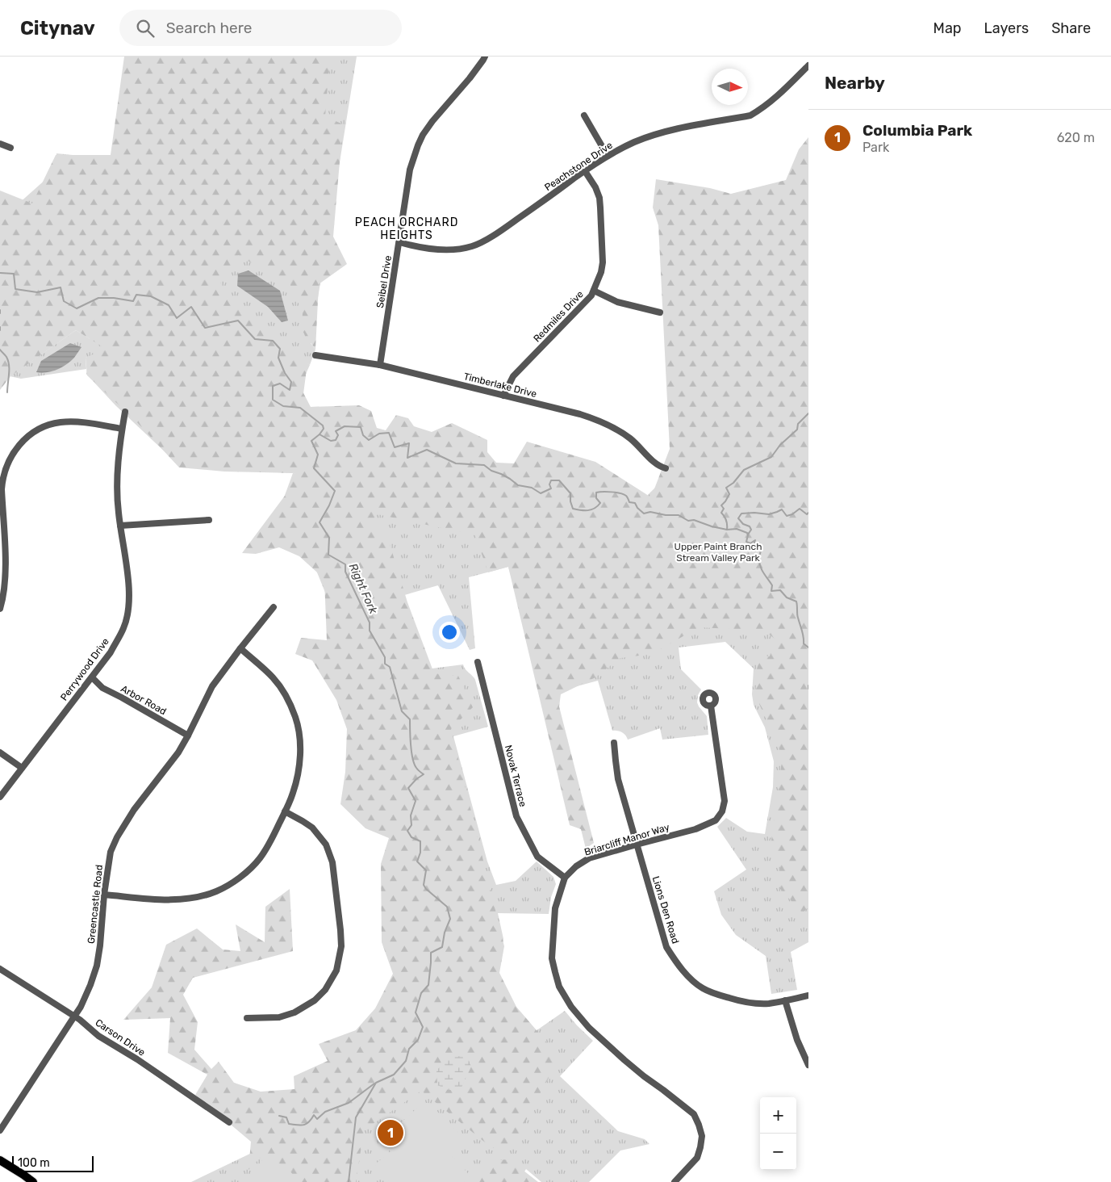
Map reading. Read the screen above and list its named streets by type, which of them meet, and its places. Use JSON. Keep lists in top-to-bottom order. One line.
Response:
{"streets":{"street":["Peachstone Drive","Seibel Drive","Redmiles Drive","Timberlake Drive","Perrywood Drive","Arbor Road","Novak Terrace","Briarcliff Manor Way","Greencastle Road","Lions Den Road","Carson Drive"]},"crossings":[["Peachstone Drive","Seibel Drive"],["Peachstone Drive","Redmiles Drive"],["Seibel Drive","Timberlake Drive"],["Redmiles Drive","Timberlake Drive"],["Perrywood Drive","Arbor Road"],["Arbor Road","Greencastle Road"],["Novak Terrace","Briarcliff Manor Way"],["Briarcliff Manor Way","Lions Den Road"],["Greencastle Road","Carson Drive"]],"districts":["PEACH ORCHARD HEIGHTS"],"water":["Right Fork"],"parks":["Upper Paint Branch Stream Valley Park"],"scale_bar":"100 m","north":"right","page":{"header":"Citynav","search":"Search here","nav":["Map","Layers","Share"],"heading":"Nearby","list":[{"mark":"1","name":"Columbia Park","note":"Park","value":"620 m"}],"map_buttons":["+","−"],"pins":"1","scale":"100 m"}}
